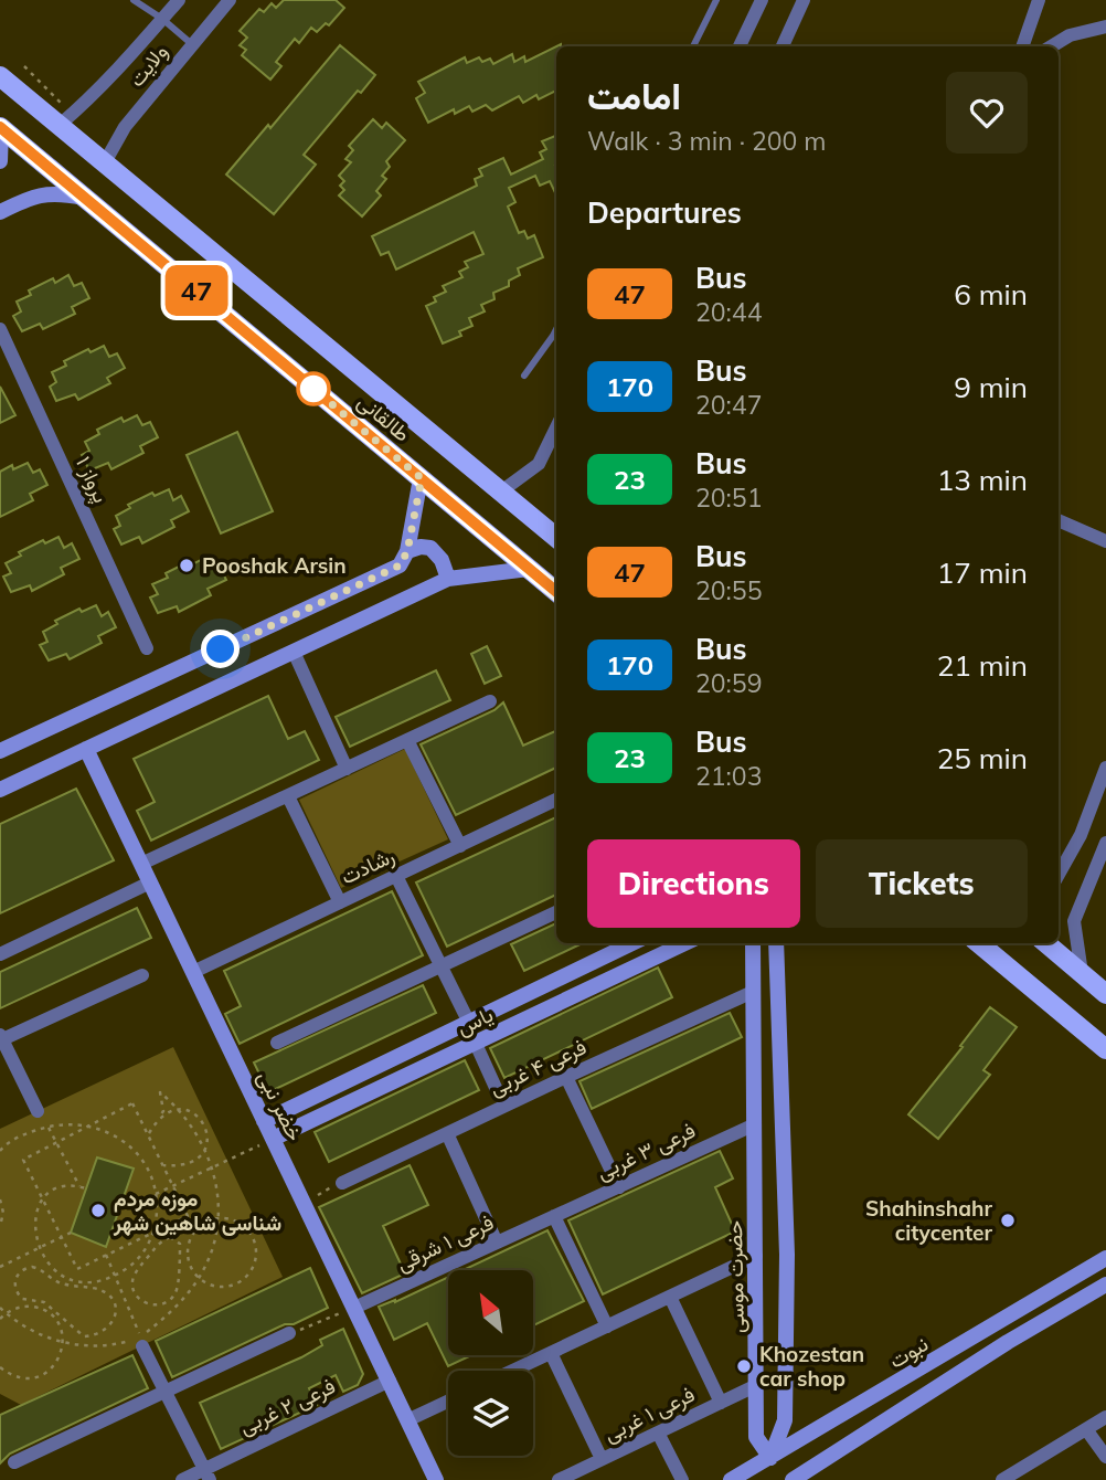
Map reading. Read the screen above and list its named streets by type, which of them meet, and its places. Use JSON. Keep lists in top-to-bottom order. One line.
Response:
{"streets":{"main road":["طالقانی"],"street":["ولایت","پرواز ۱","رشادت","یاس","فرعی ۴ غربی","خضر نبی","فرعی ۳ غربی","فرعی ۱ شرقی","حضرت موسی","نبوت","فرعی ۲ غربی","فرعی ۱ غربی"]},"crossings":[["ولایت","طالقانی"],["رشادت","خضر نبی"],["یاس","خضر نبی"],["فرعی ۴ غربی","حضرت موسی"],["خضر نبی","فرعی ۱ شرقی"],["خضر نبی","فرعی ۲ غربی"],["فرعی ۳ غربی","فرعی ۱ شرقی"],["فرعی ۳ غربی","حضرت موسی"],["حضرت موسی","نبوت"],["حضرت موسی","فرعی ۱ غربی"]],"places":["Pooshak Arsin","موزه مردم شناسی شاهین شهر","Shahinshahr citycenter","Khozestan car shop"],"lines":["bus line 47"],"north":"top left","page":{"on_map":"47","heading":[["امامت","Walk · 3 min · 200 m"],"Departures"],"list":[{"mark":"47","name":"Bus","note":"20:44","value":"6 min"},{"mark":"170","name":"Bus","note":"20:47","value":"9 min"},{"mark":"23","name":"Bus","note":"20:51","value":"13 min"},{"mark":"47","name":"Bus","note":"20:55","value":"17 min"},{"mark":"170","name":"Bus","note":"20:59","value":"21 min"},{"mark":"23","name":"Bus","note":"21:03","value":"25 min"}],"buttons":["Directions","Tickets"]}}
